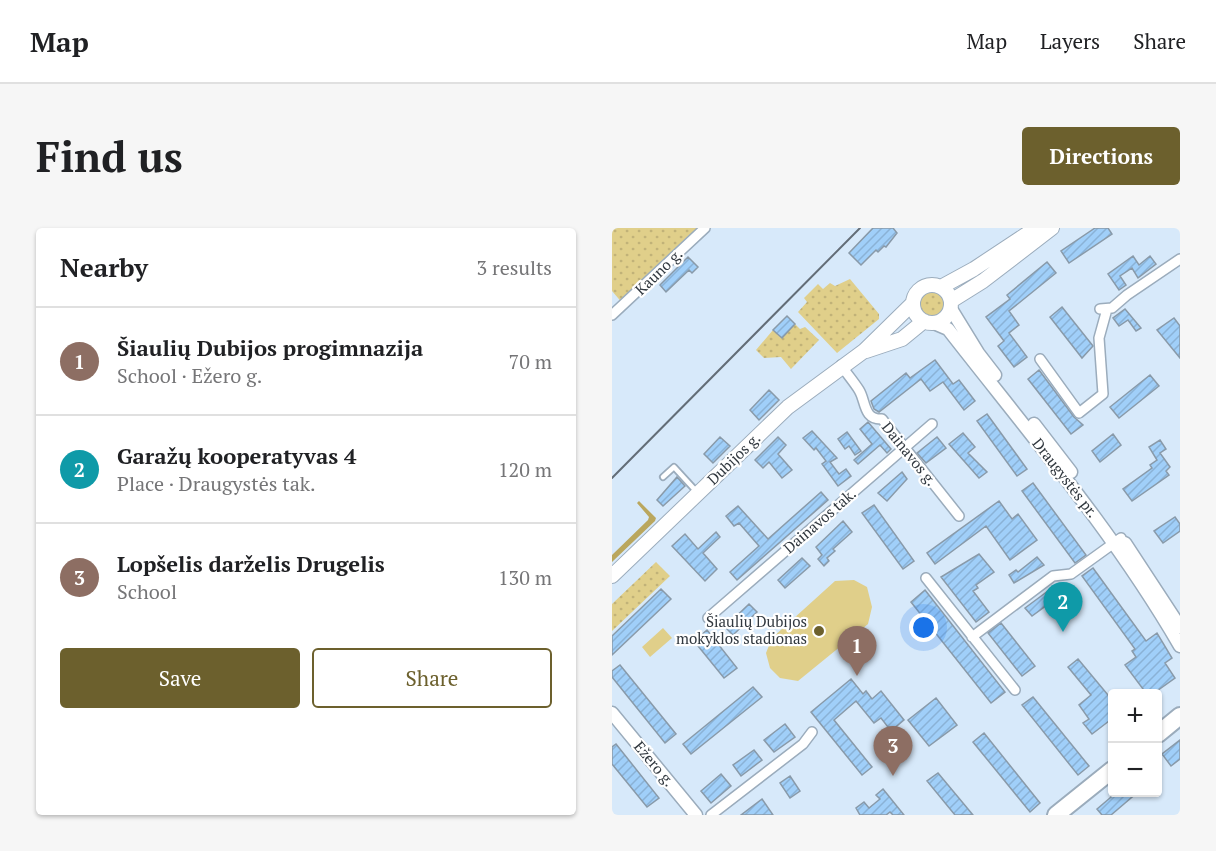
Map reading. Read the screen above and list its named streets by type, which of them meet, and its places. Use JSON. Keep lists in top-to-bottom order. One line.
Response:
{"streets":{"main road":["Dubijos g.","Draugystės pr.","Ežero g."],"street":["Kauno g.","Dainavos g.","Dainavos tak."]},"crossings":[["Dainavos g.","Dubijos g."],["Dainavos g.","Dainavos tak."],["Dubijos g.","Draugystės pr."]],"places":["Šiaulių Dubijos mokyklos stadionas"],"page":{"header":"Map","nav":["Map","Layers","Share"],"buttons":["Directions",["Save","Share"]],"title":"Find us","heading":["Nearby","3 results"],"list":[{"mark":"1","name":"Šiaulių Dubijos progimnazija","note":"School · Ežero g.","value":"70 m"},{"mark":"2","name":"Garažų kooperatyvas 4","note":"Place · Draugystės tak.","value":"120 m"},{"mark":"3","name":"Lopšelis darželis Drugelis","note":"School","value":"130 m"}],"pins":["2","1","3"],"map_buttons":["+","−"]}}
